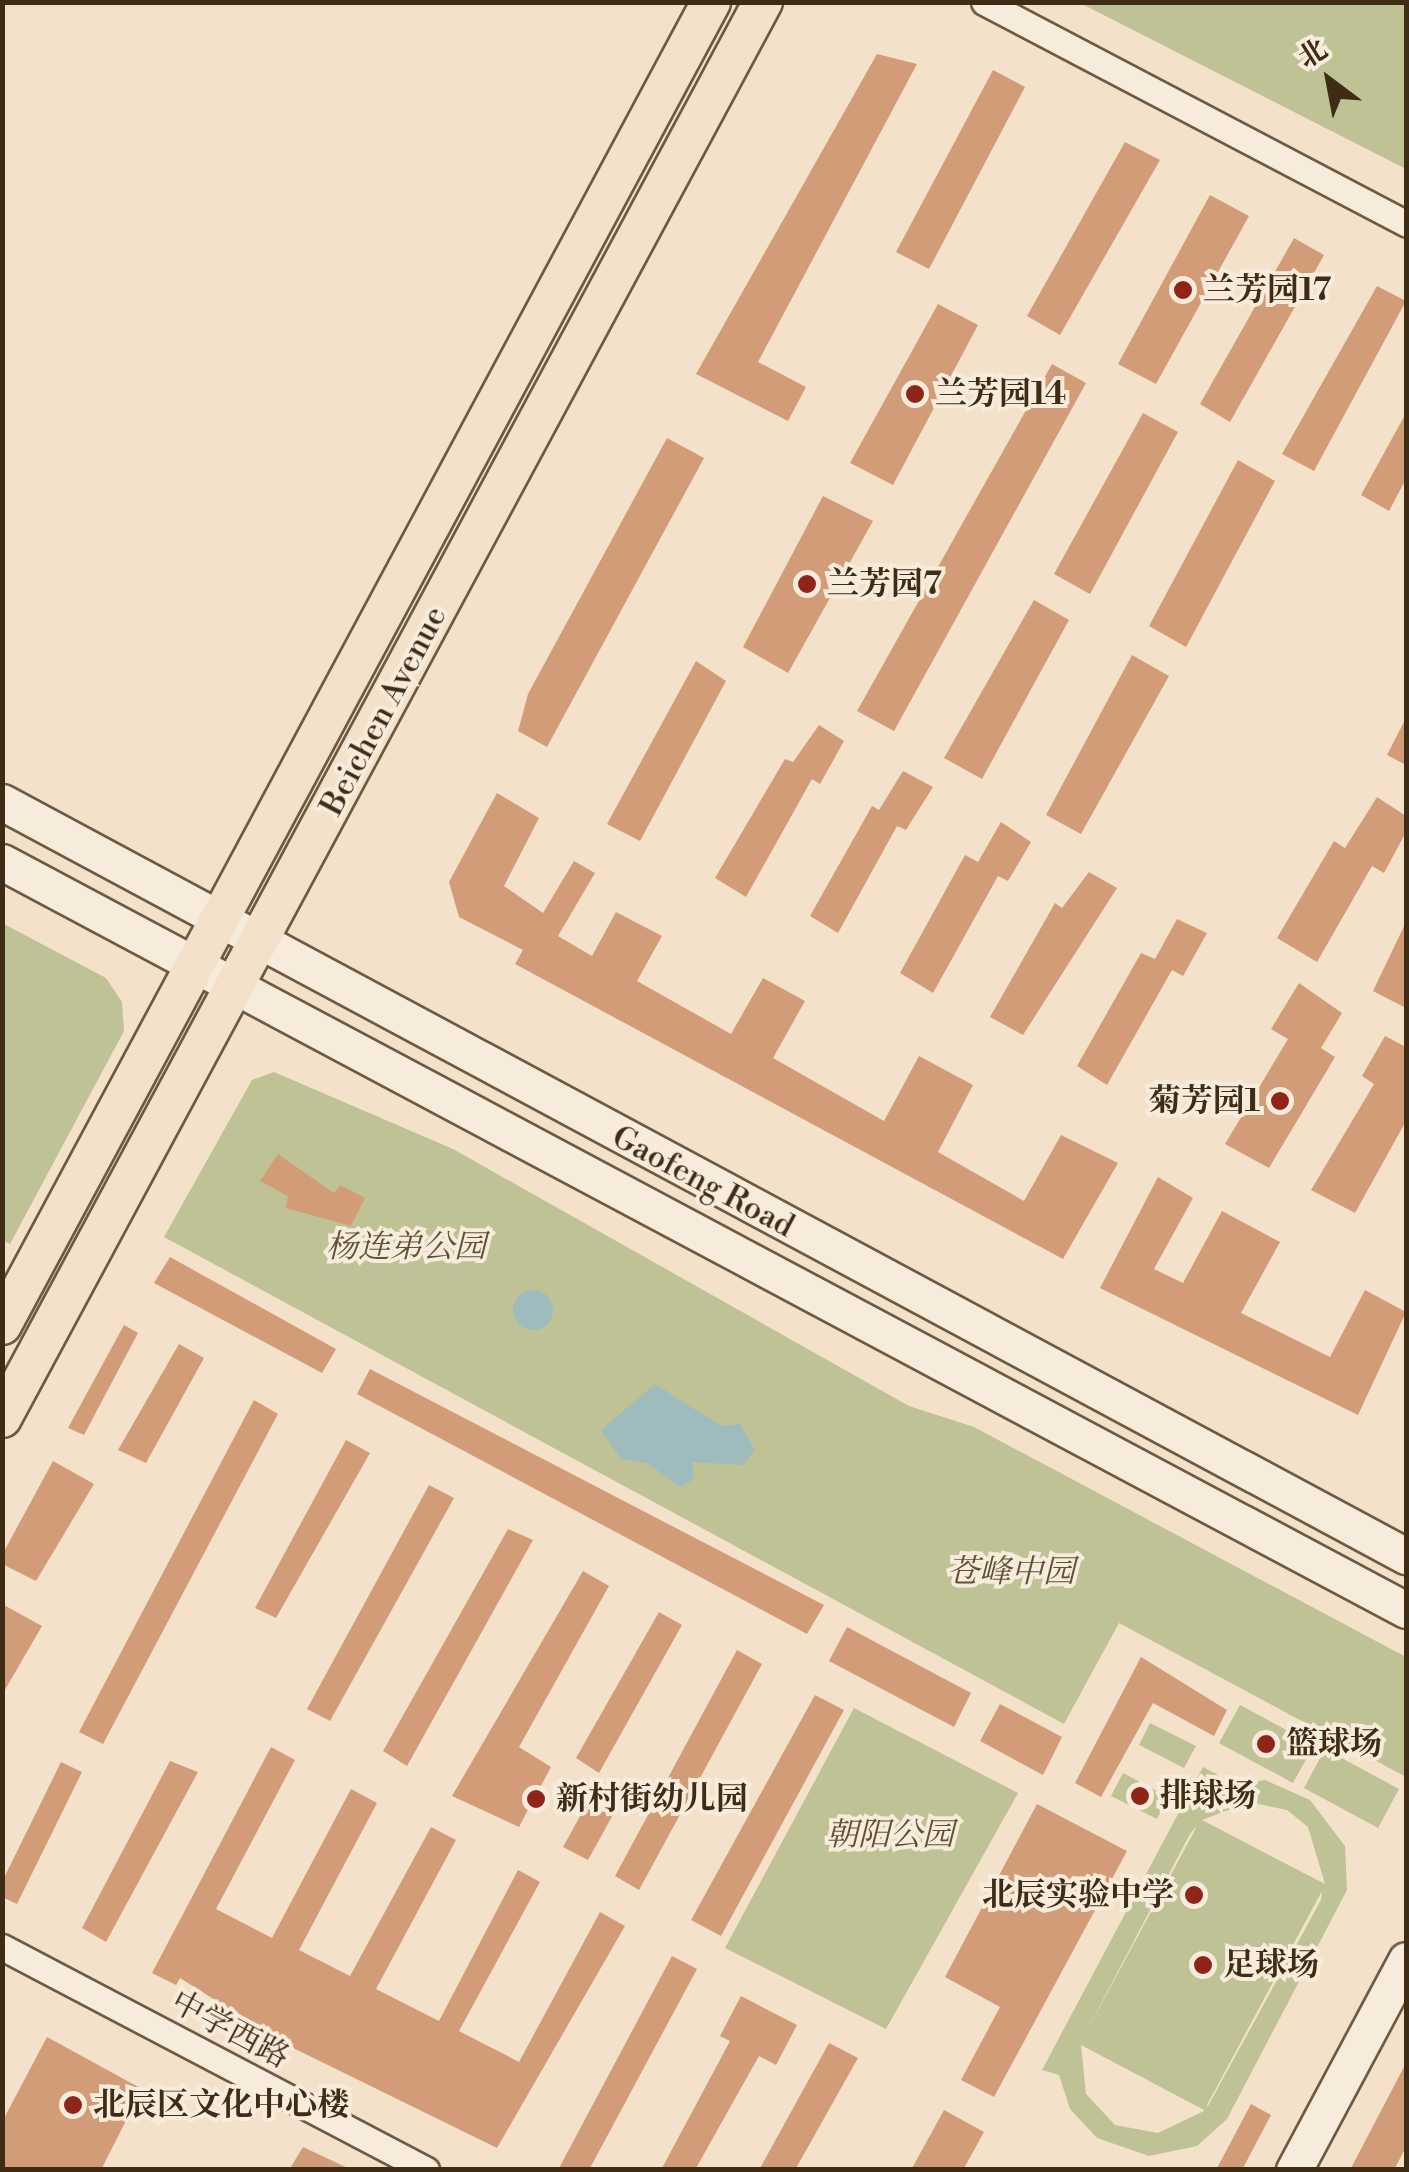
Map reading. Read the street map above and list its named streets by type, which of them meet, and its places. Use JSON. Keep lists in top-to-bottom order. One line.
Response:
{"streets":{"main road":["Beichen Avenue","Gaofeng Road"],"street":["中学西路"]},"crossings":[["Beichen Avenue","Gaofeng Road"]],"parks":["杨连弟公园","苍峰中园","朝阳公园"],"places":["兰芳园17","兰芳园14","兰芳园7","菊芳园1","篮球场","排球场","新村街幼儿园","北辰实验中学","足球场","北辰区文化中心楼"],"north":"top left"}
